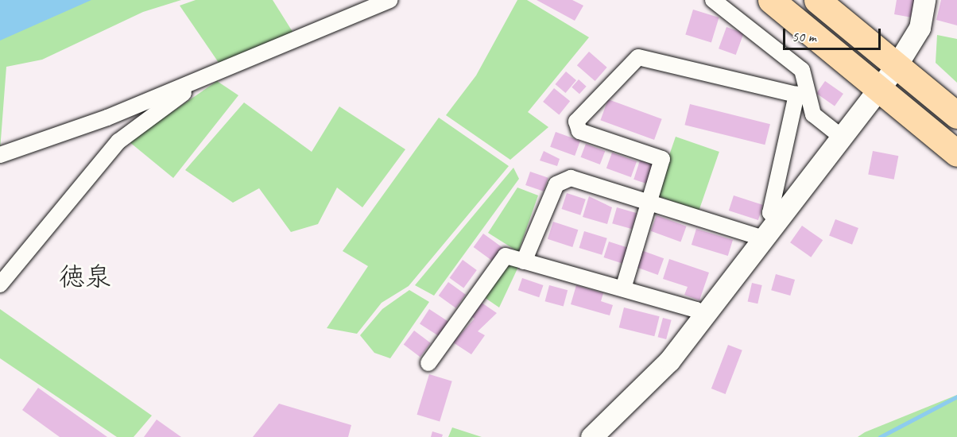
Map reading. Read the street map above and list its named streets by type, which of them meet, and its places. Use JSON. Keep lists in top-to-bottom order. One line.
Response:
{"districts":["徳泉"],"scale_bar":"50 m"}
